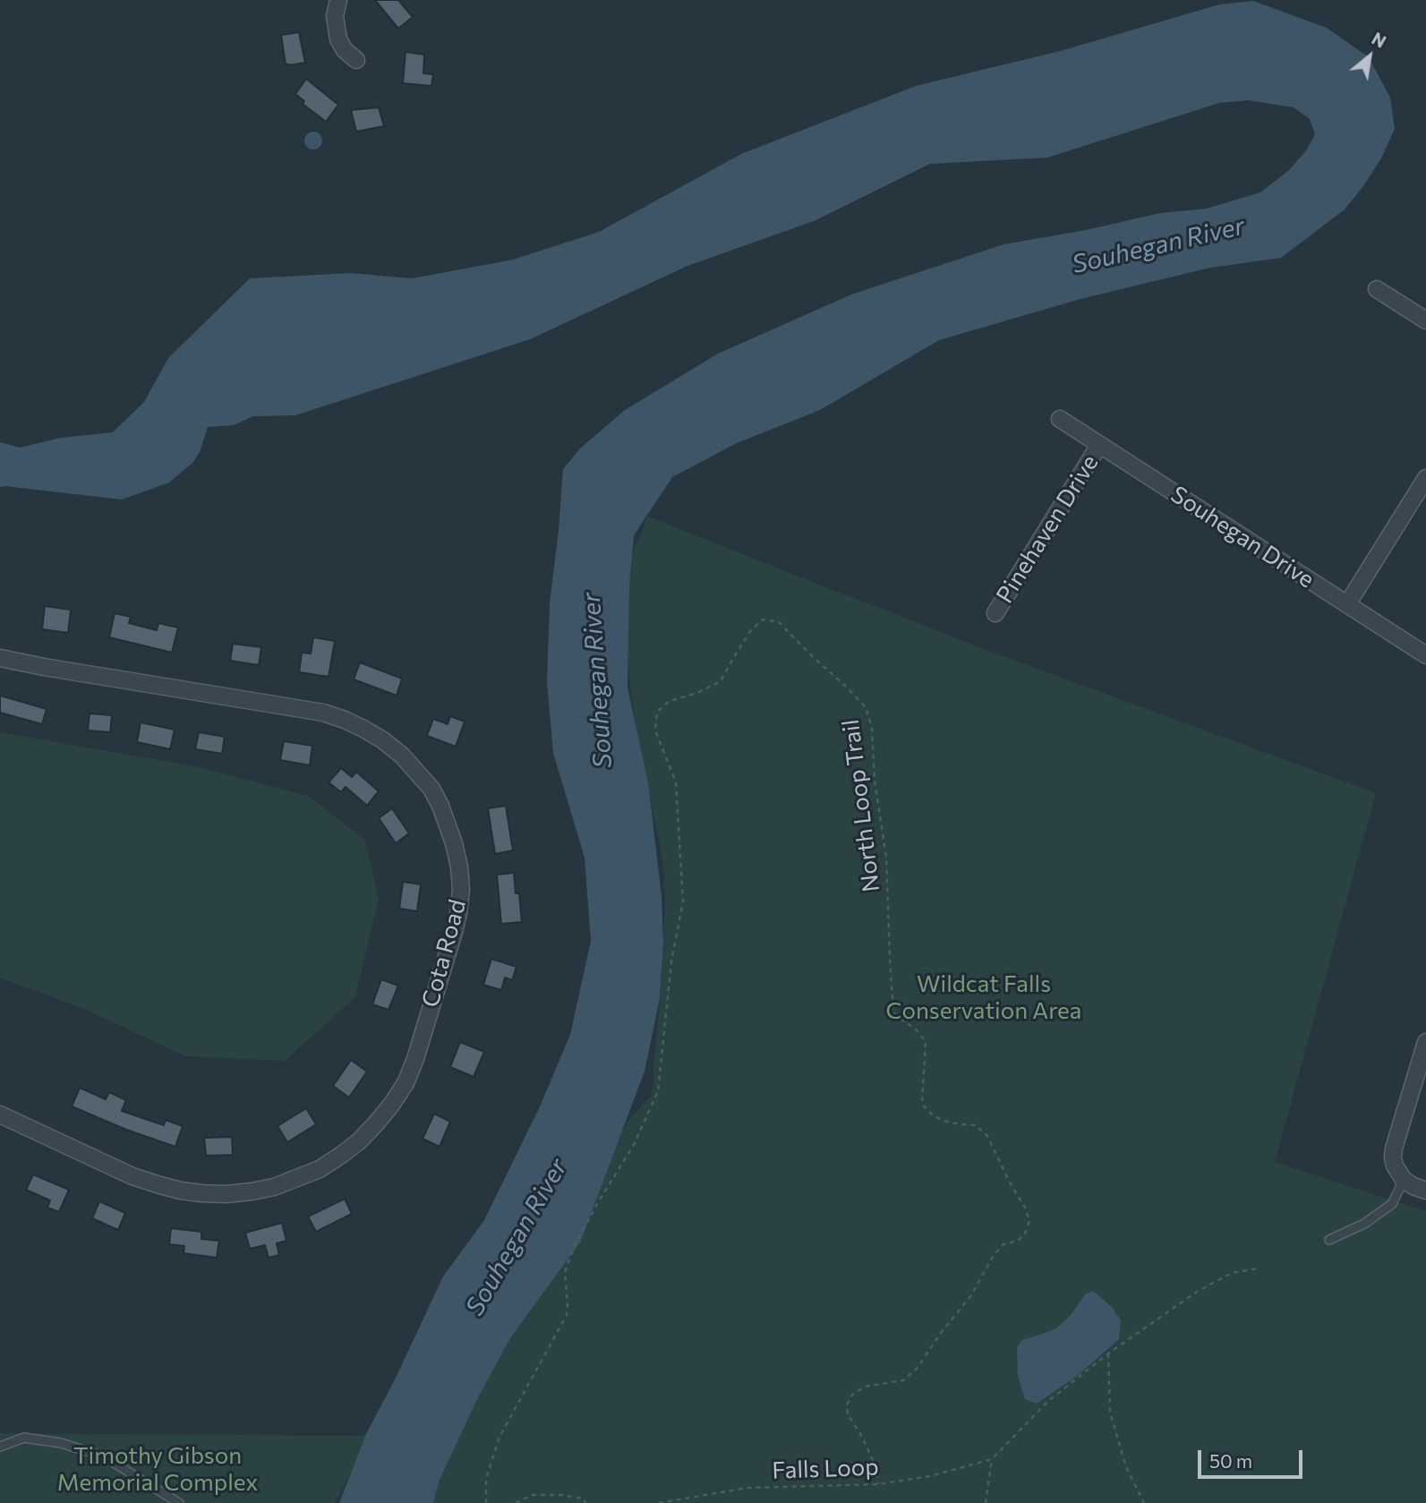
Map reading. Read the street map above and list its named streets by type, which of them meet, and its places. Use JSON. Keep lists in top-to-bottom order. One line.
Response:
{"streets":{"street":["Pinehaven Drive","Souhegan Drive","Cota Road"],"path":["North Loop Trail","Falls Loop"]},"crossings":[["Pinehaven Drive","Souhegan Drive"],["North Loop Trail","Falls Loop"]],"water":["Souhegan River"],"parks":["Wildcat Falls Conservation Area","Timothy Gibson Memorial Complex"],"scale_bar":"50 m","north":"top right"}
